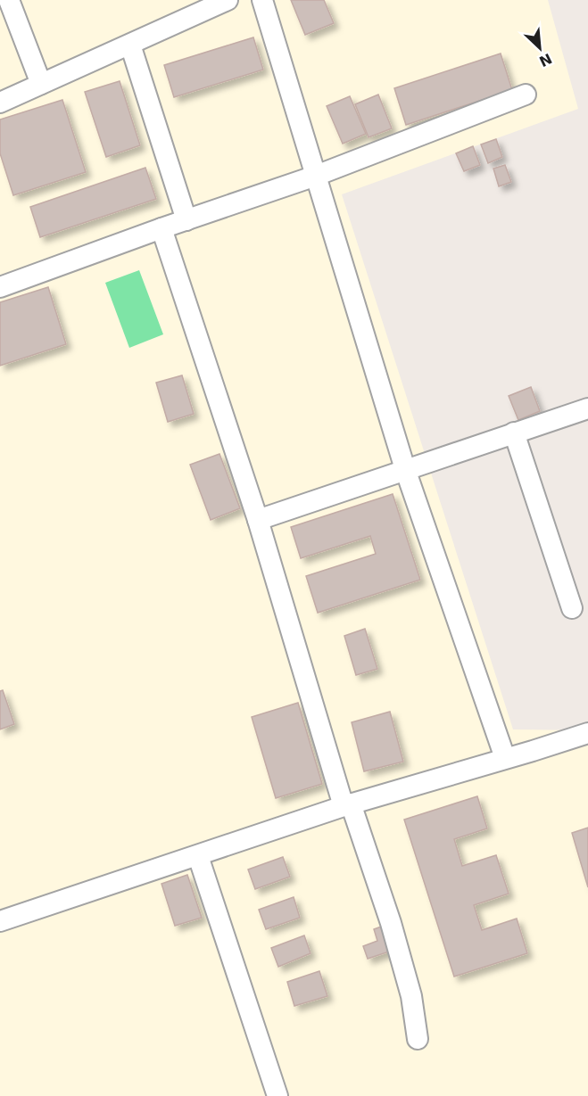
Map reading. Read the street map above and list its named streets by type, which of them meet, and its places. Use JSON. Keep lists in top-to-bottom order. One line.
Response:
{"north":"bottom right"}
